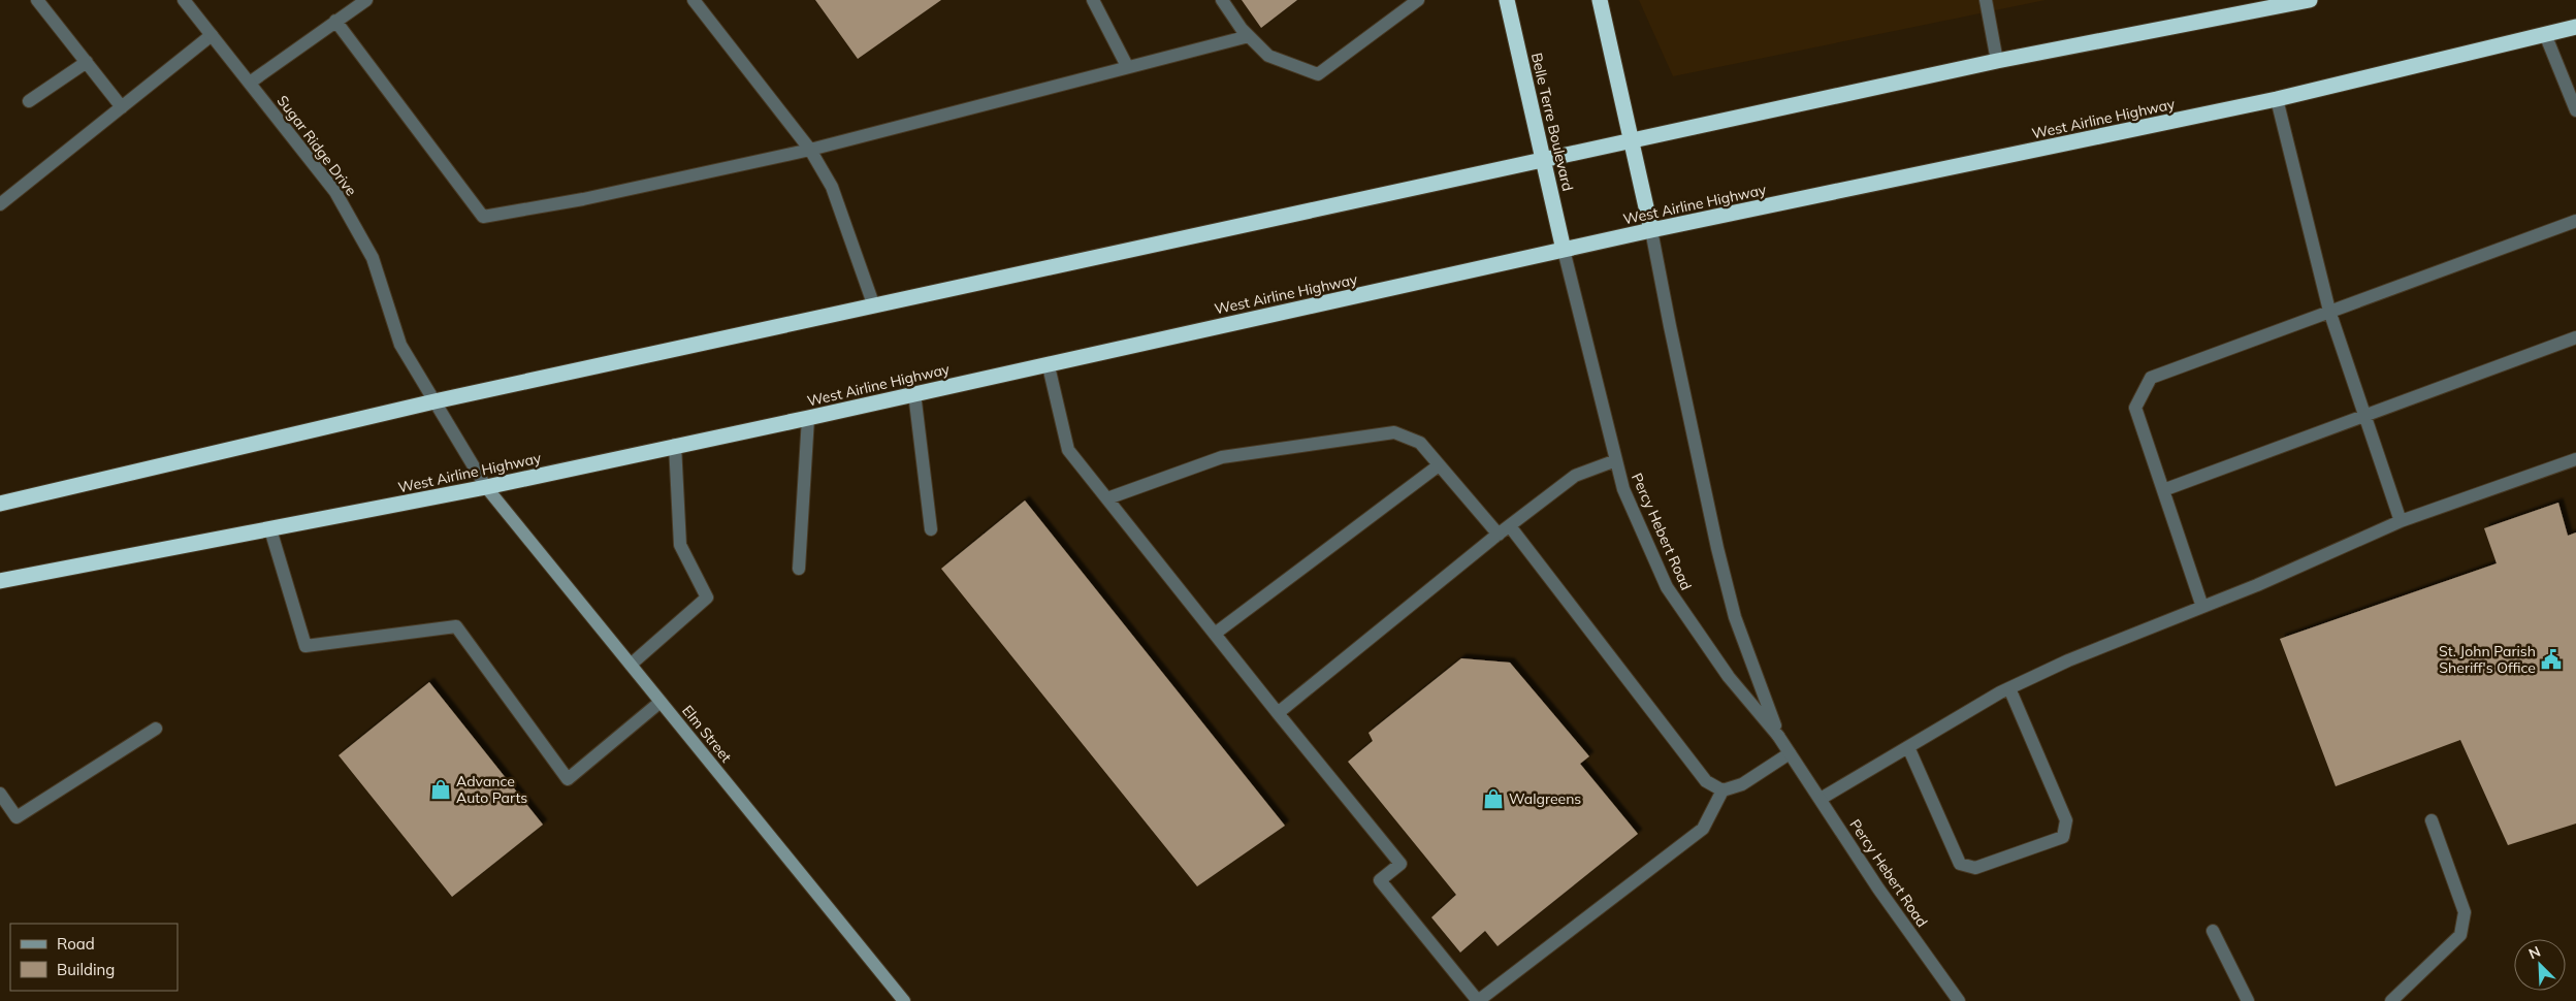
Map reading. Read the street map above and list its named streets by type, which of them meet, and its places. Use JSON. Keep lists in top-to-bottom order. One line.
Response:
{"streets":{"highway":["West Airline Highway","Belle Terre Boulevard"],"street":["Sugar Ridge Drive","Percy Hebert Road","Elm Street"]},"crossings":[["West Airline Highway","Belle Terre Boulevard"],["West Airline Highway","Sugar Ridge Drive"],["West Airline Highway","Percy Hebert Road"],["West Airline Highway","Elm Street"],["Belle Terre Boulevard","Percy Hebert Road"],["Sugar Ridge Drive","Elm Street"]],"places":{"public building":["St. John Parish Sheriff's Office"],"shop":["Advance Auto Parts","Walgreens"]},"legend":["Road","Building"],"north":"top left"}
